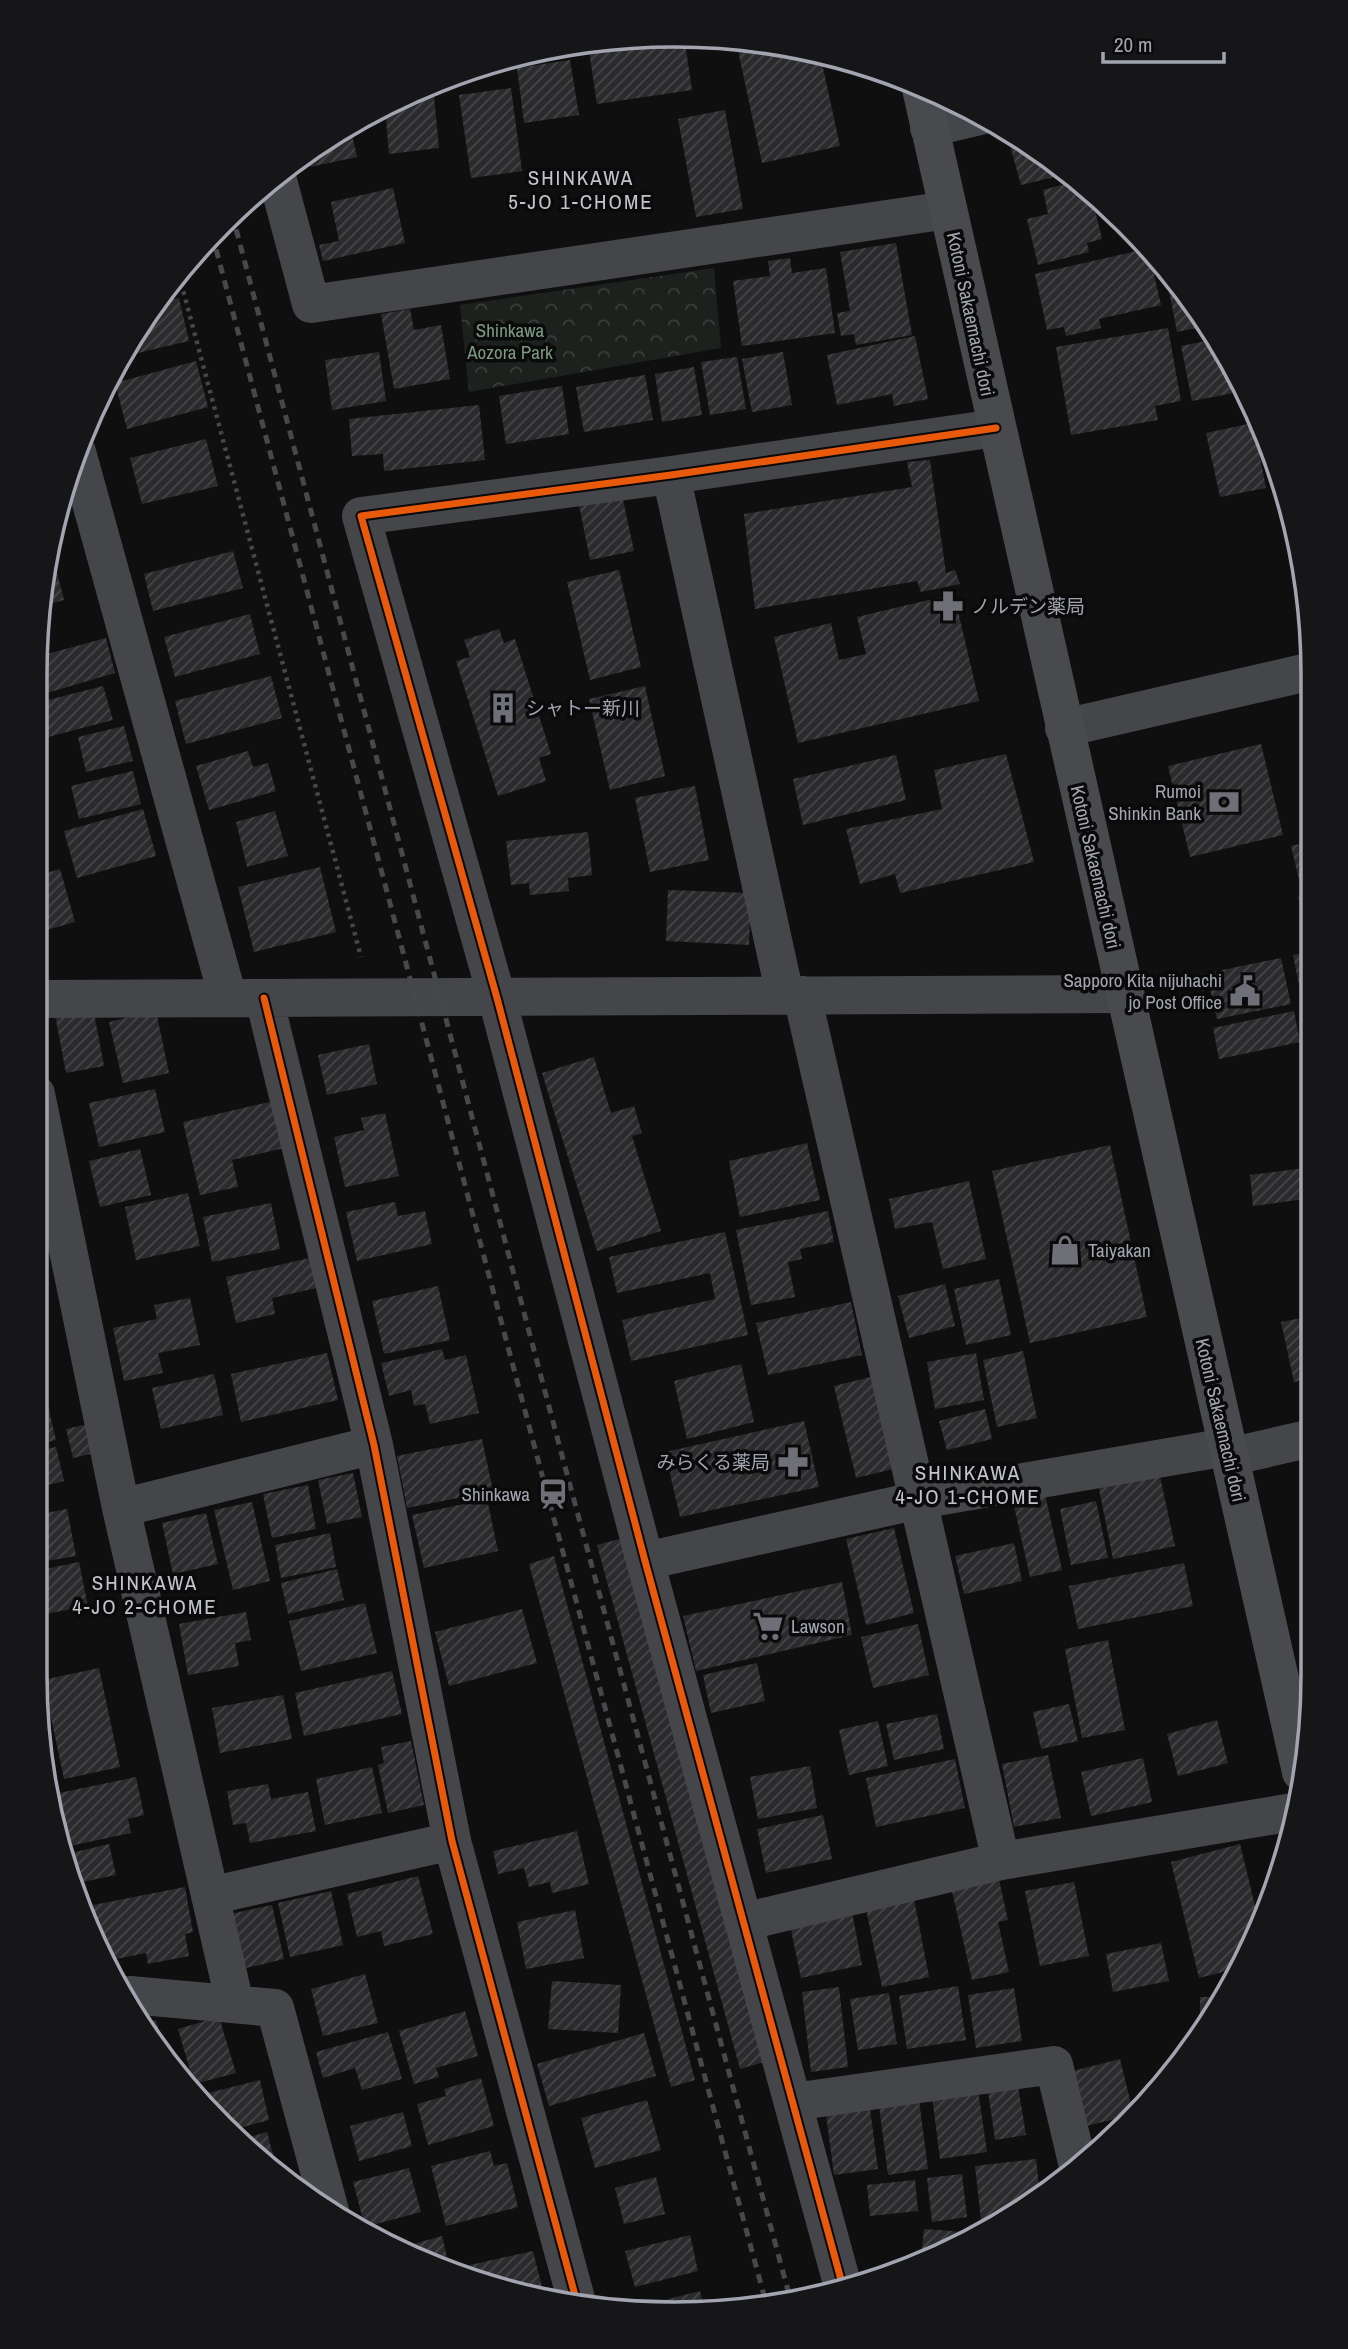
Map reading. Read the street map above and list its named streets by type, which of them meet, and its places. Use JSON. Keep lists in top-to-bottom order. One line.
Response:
{"streets":{"main road":["Kotoni Sakaemachi dori"]},"districts":["SHINKAWA 5-JO 1-CHOME","SHINKAWA 4-JO 1-CHOME","SHINKAWA 4-JO 2-CHOME"],"parks":["Shinkawa Aozora Park"],"places":{"pharmacy":["ノルデン薬局","みらくる薬局"],"building":["シャトー新川"],"bank":["Rumoi Shinkin Bank"],"public building":["Sapporo Kita nijuhachi jo Post Office"],"shop":["Taiyakan"],"station":["Shinkawa"],"supermarket":["Lawson"]},"scale_bar":"20 m"}
